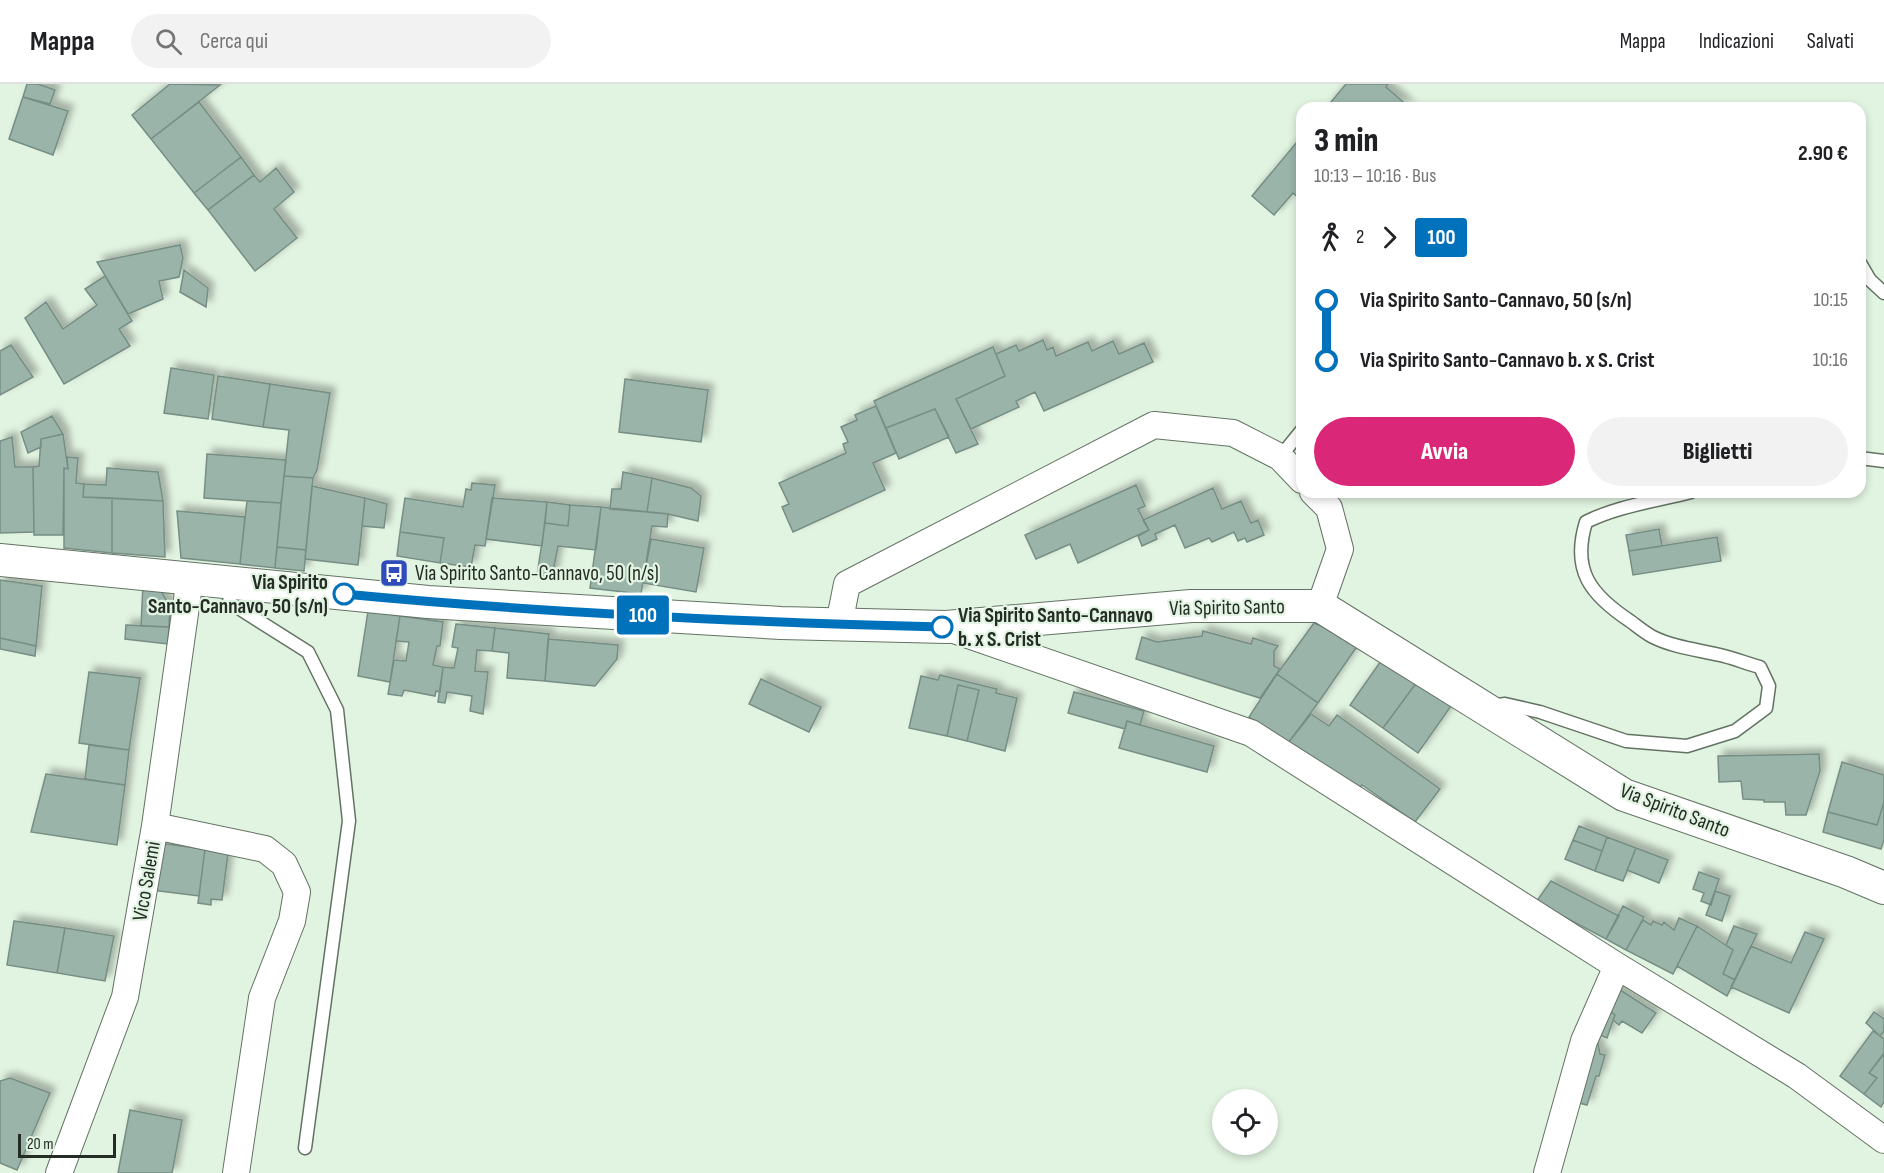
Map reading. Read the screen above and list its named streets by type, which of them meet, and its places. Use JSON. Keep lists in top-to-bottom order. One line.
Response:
{"streets":{"street":["Via Spirito Santo","Vico Salemi"]},"crossings":[["Via Spirito Santo","Vico Salemi"]],"places":{"bus stop":["Via Spirito Santo-Cannavo, 50 (n/s)"],"other":["Via Spirito Santo-Cannavo, 50 (s/n)","Via Spirito Santo-Cannavo b. x S. Crist"]},"lines":["bus line 100"],"scale_bar":"20 m","page":{"header":"Mappa","search":"Cerca qui","nav":["Mappa","Indicazioni","Salvati"],"on_map":"100","heading":["3 min","10:13 – 10:16 · Bus","2.90 €"],"legs":["2","100"],"list":[{"name":"Via Spirito Santo-Cannavo, 50 (s/n)","value":"10:15"},{"name":"Via Spirito Santo-Cannavo b. x S. Crist","value":"10:16"}],"buttons":["Avvia","Biglietti"],"scale":"20 m"}}
